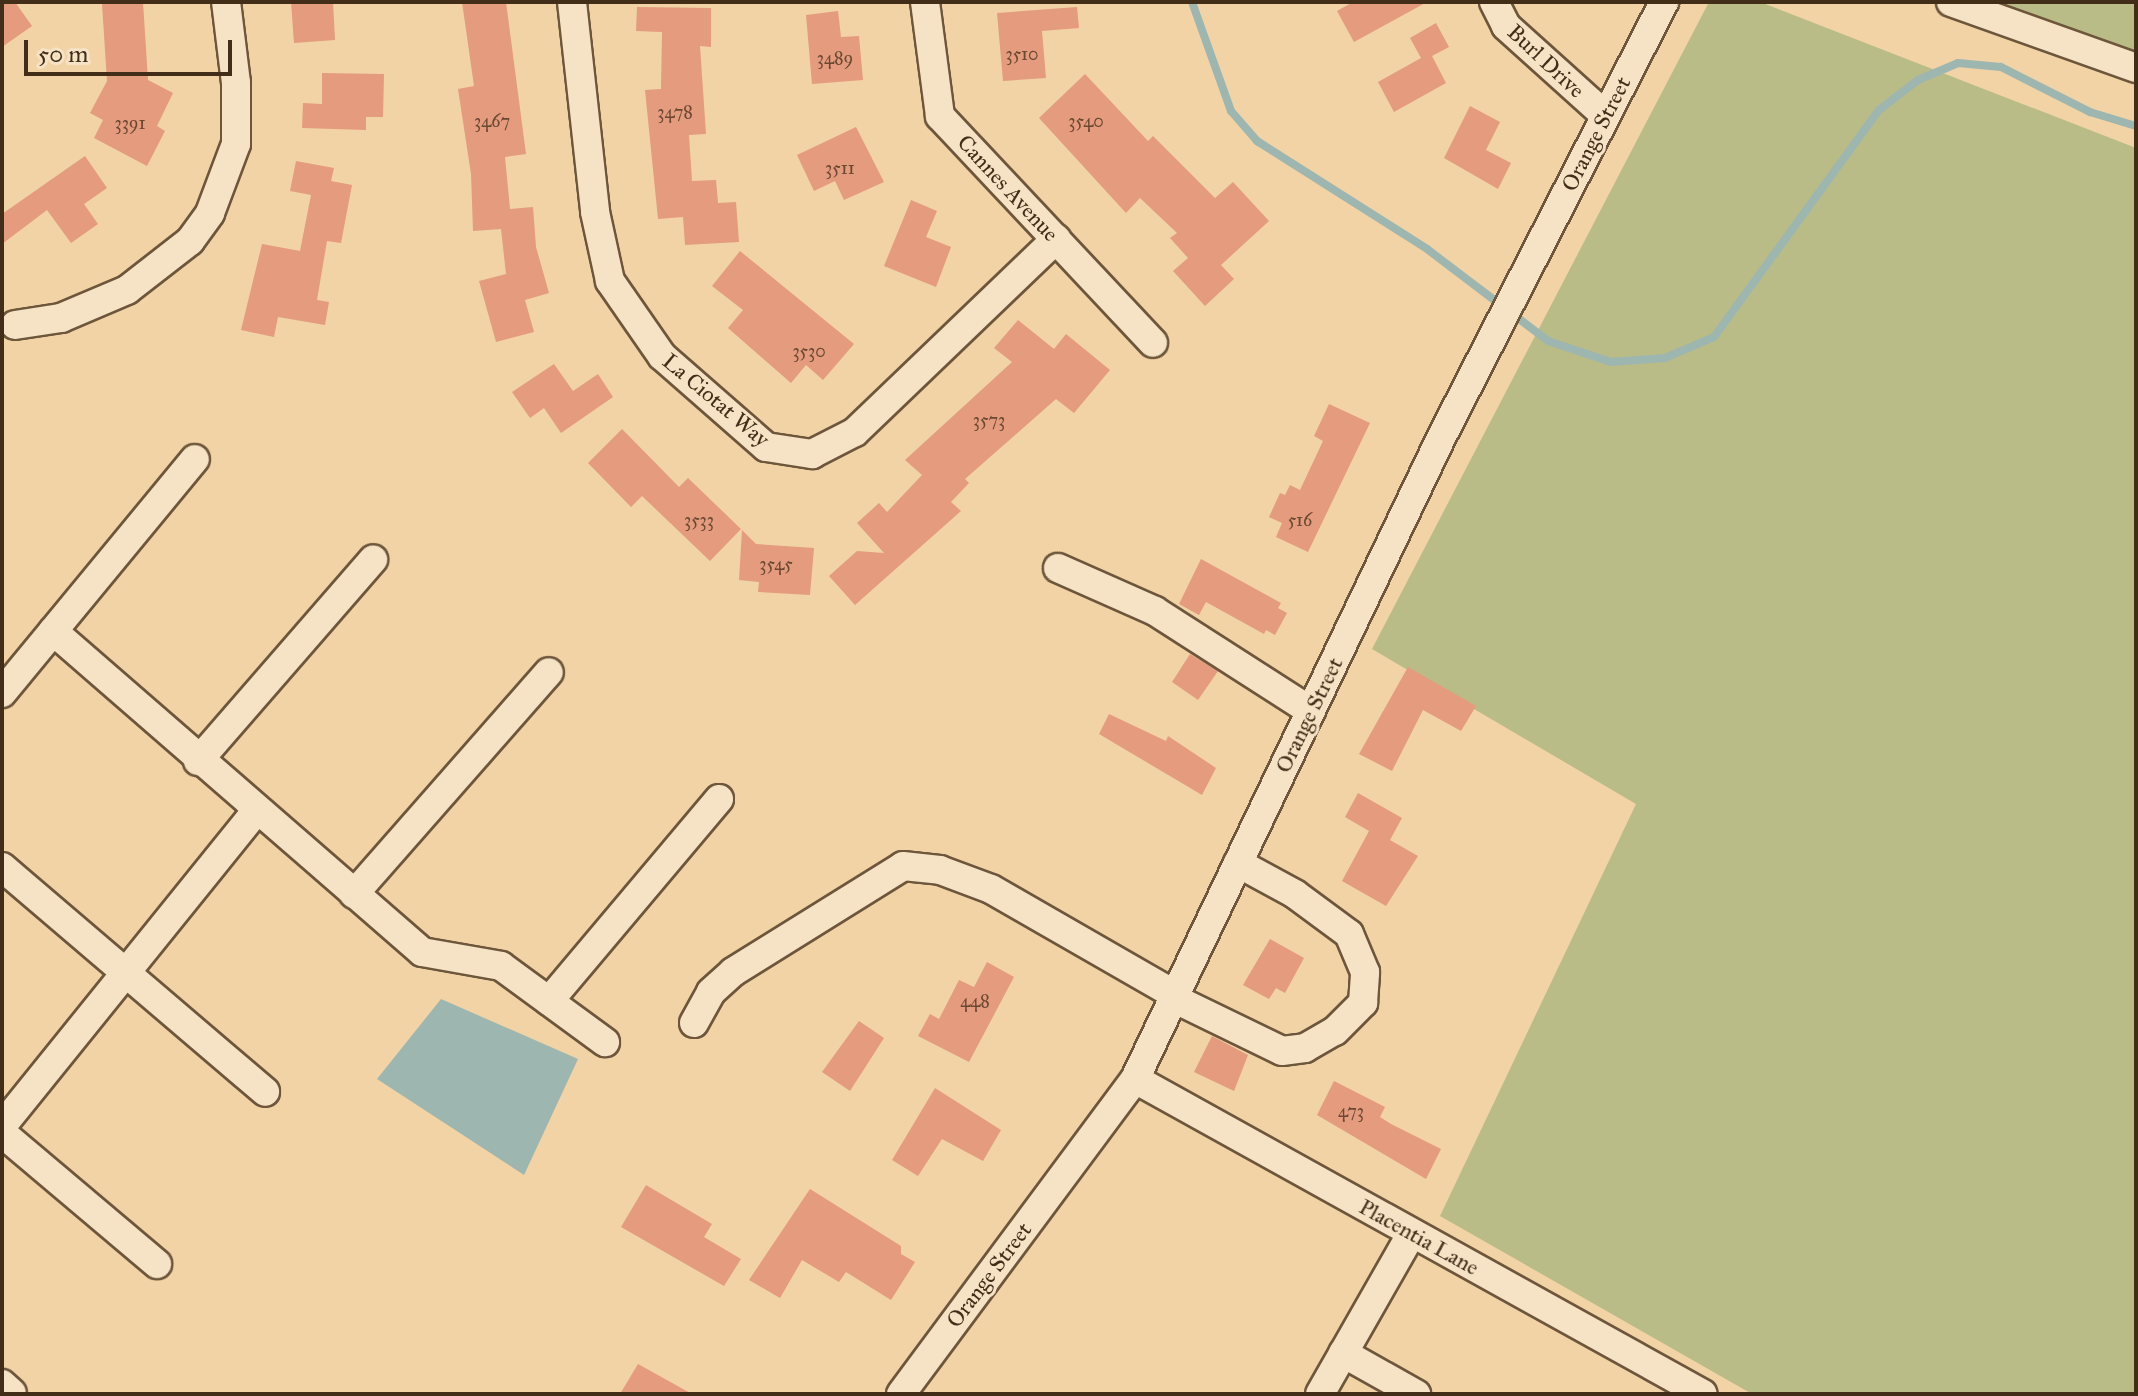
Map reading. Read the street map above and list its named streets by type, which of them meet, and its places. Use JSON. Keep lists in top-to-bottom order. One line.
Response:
{"streets":{"street":["Burl Drive","Orange Street","Cannes Avenue","La Ciotat Way","Placentia Lane"]},"crossings":[["Burl Drive","Orange Street"],["Orange Street","Placentia Lane"],["Cannes Avenue","La Ciotat Way"]],"house_numbers":["3510","3489","3478","3467","3540","3391","3511","3530","3573","3533","516","3545","448","473"],"scale_bar":"50 m"}
